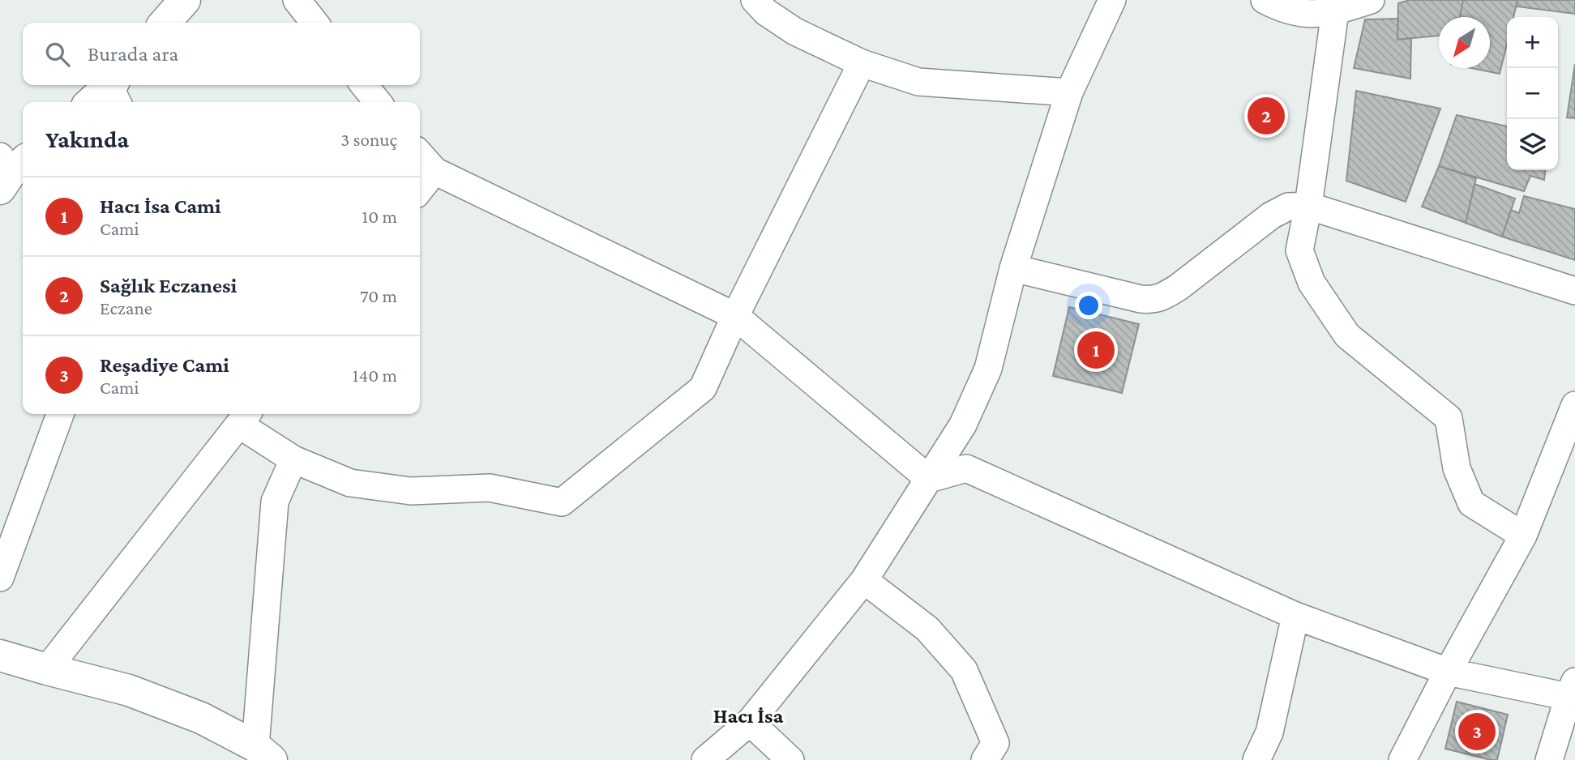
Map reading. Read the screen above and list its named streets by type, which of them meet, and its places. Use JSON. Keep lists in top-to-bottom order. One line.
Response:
{"districts":["Hacı İsa"],"north":"bottom left","page":{"map_buttons":["+","−"],"search":"Burada ara","pins":["2","1","3"],"heading":["Yakında","3 sonuç"],"list":[{"mark":"1","name":"Hacı İsa Cami","note":"Cami","value":"10 m"},{"mark":"2","name":"Sağlık Eczanesi","note":"Eczane","value":"70 m"},{"mark":"3","name":"Reşadiye Cami","note":"Cami","value":"140 m"}]}}
